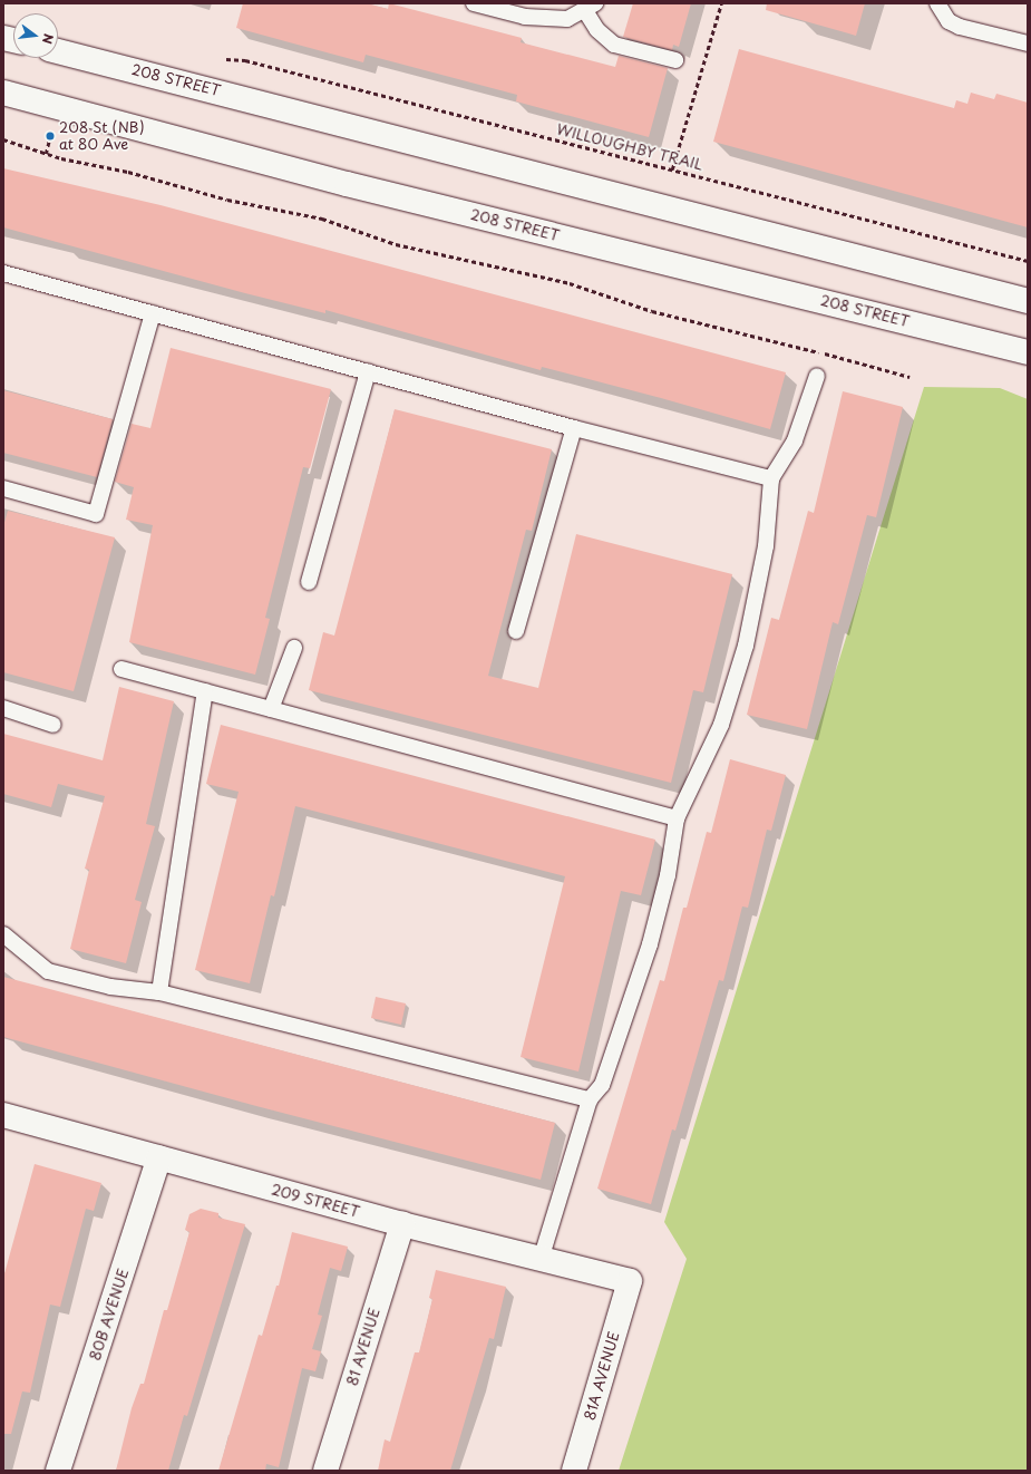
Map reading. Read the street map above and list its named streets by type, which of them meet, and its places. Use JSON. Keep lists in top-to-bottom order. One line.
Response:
{"streets":{"main road":["208 STREET","209 STREET","80B AVENUE","81 AVENUE","81A AVENUE"],"path":["WILLOUGHBY TRAIL"]},"crossings":[["209 STREET","80B AVENUE"],["209 STREET","81 AVENUE"],["209 STREET","81A AVENUE"]],"places":["208 St (NB) at 80 Ave"],"north":"right"}
